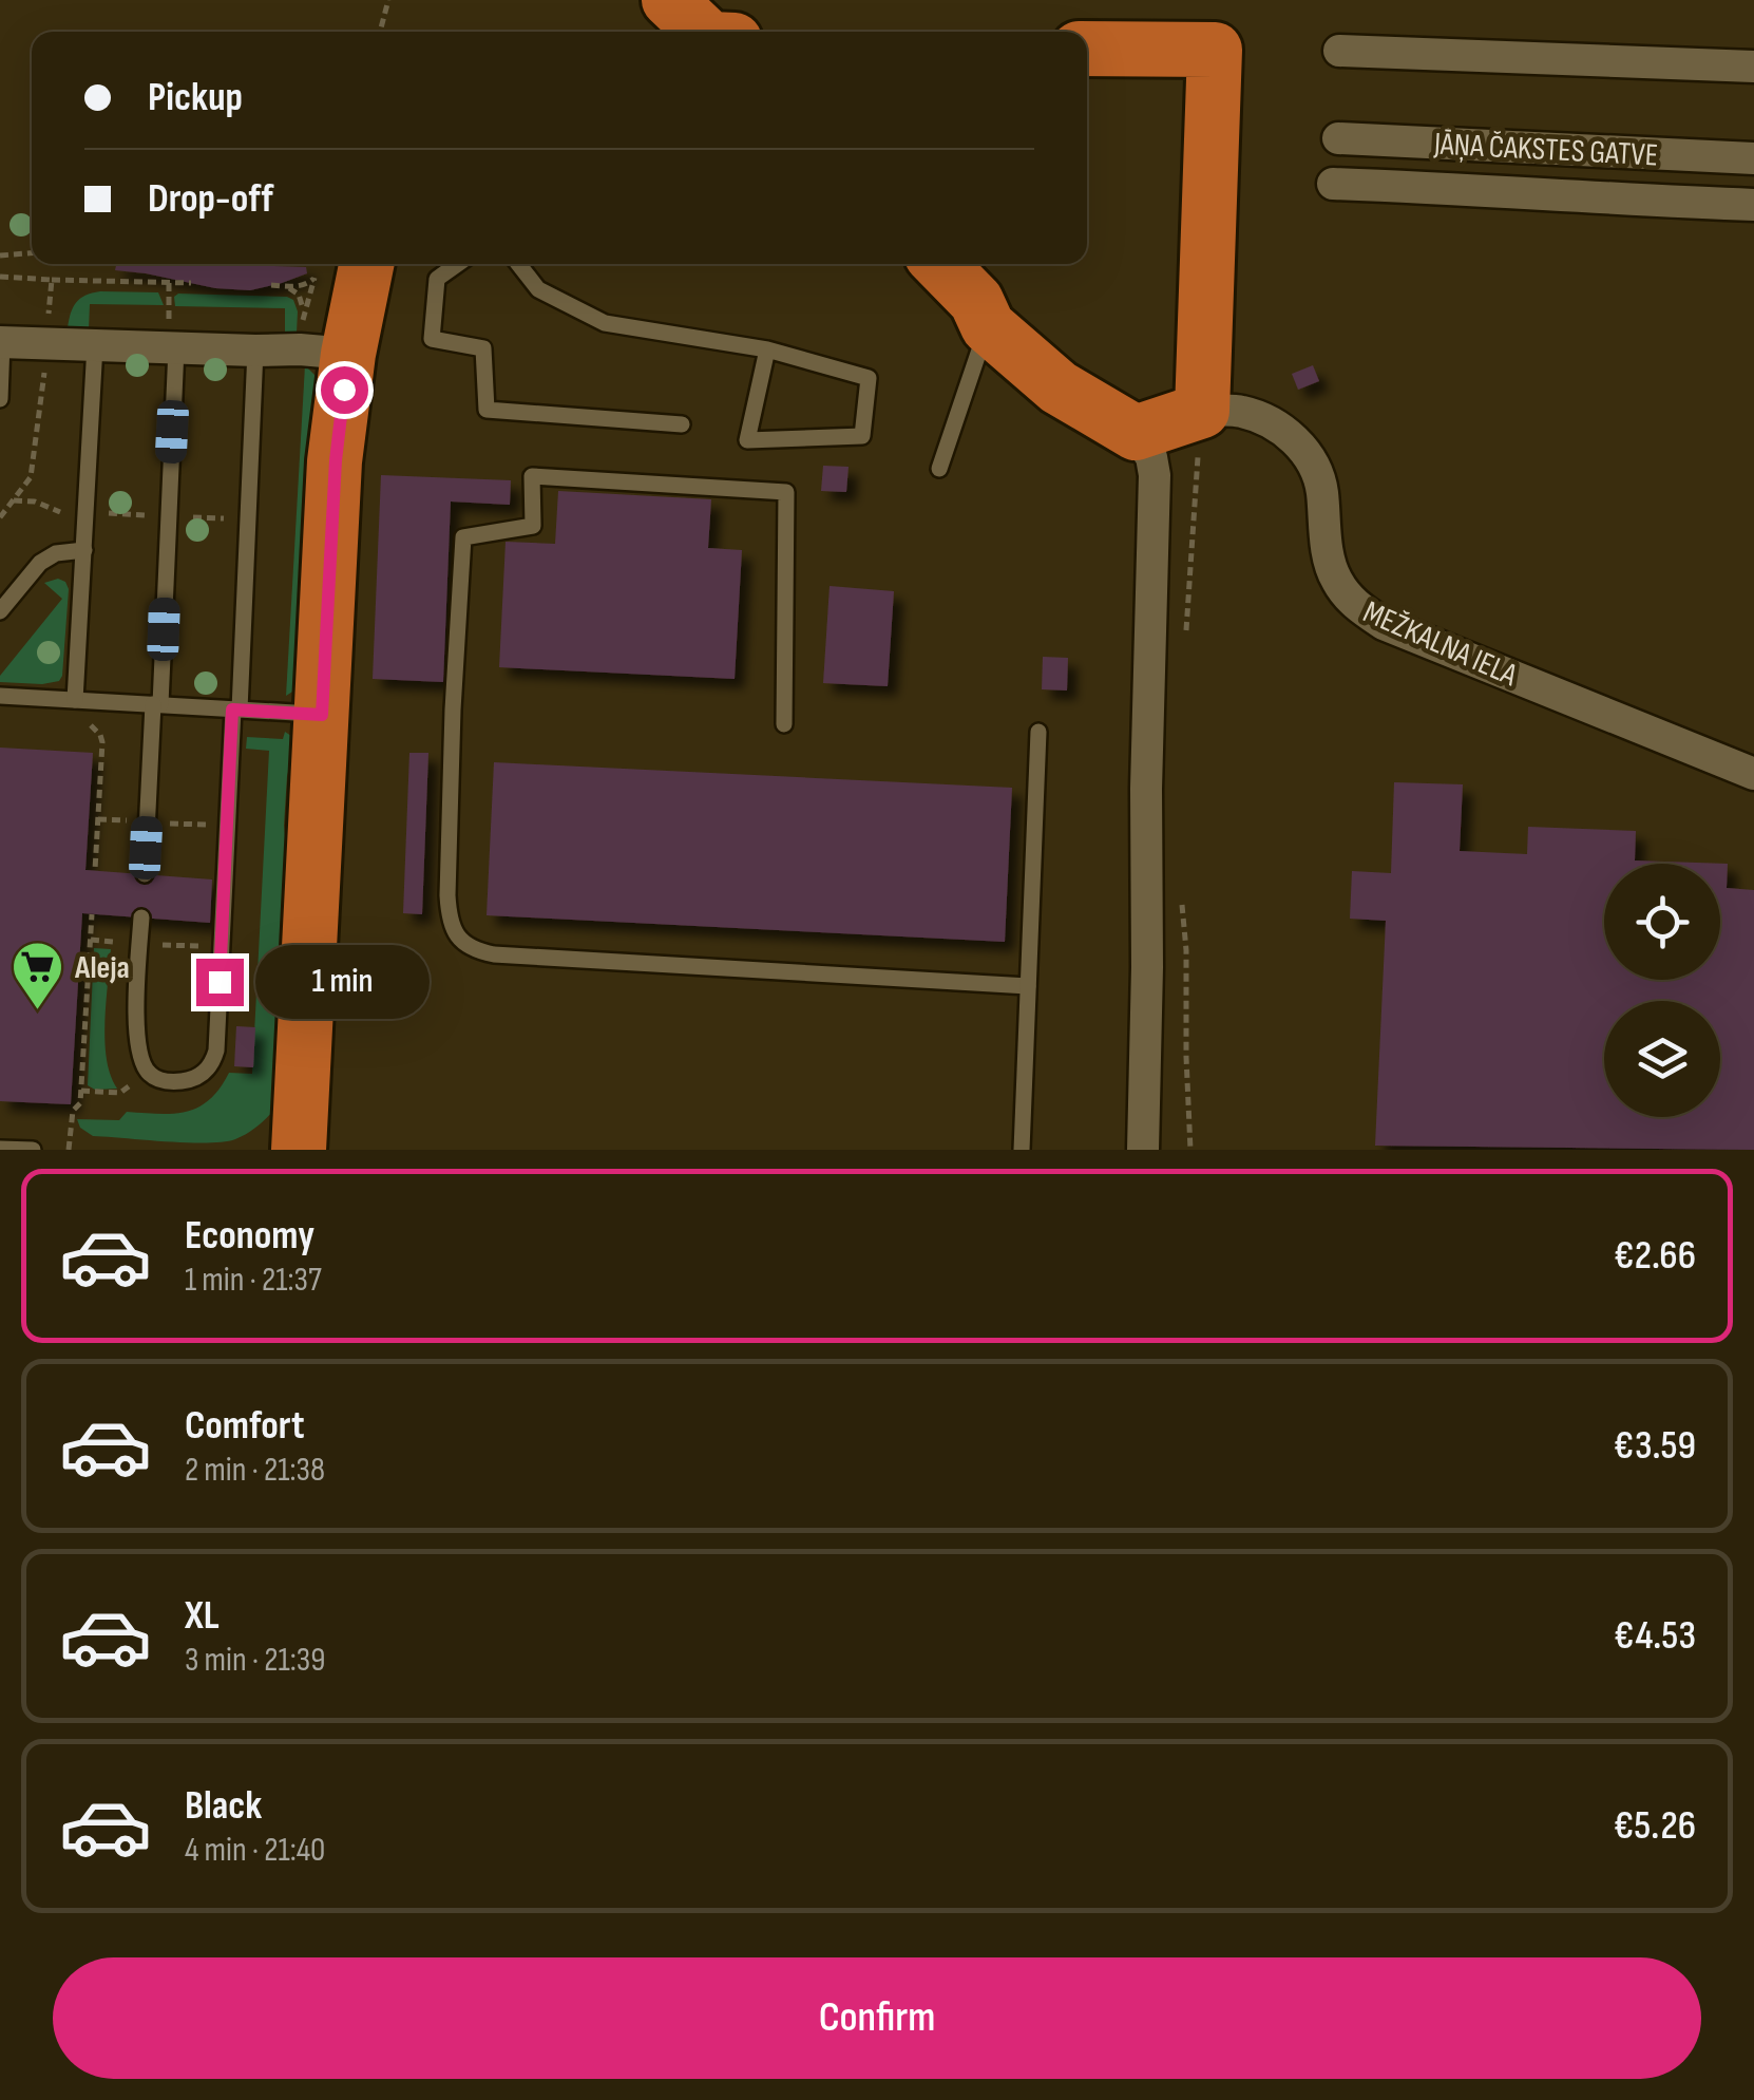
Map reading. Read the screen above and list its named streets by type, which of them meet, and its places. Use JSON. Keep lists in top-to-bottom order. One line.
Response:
{"streets":{"highway":["MEŽKALNA IELA"],"street":["JĀŅA ČAKSTES GATVE"]},"places":{"supermarket":["Aleja"]},"page":{"banner":["Pickup","Drop-off"],"bubble":"1 min","list":[{"name":"Economy","note":"1 min · 21:37","value":"€2.66"},{"name":"Comfort","note":"2 min · 21:38","value":"€3.59"},{"name":"XL","note":"3 min · 21:39","value":"€4.53"},{"name":"Black","note":"4 min · 21:40","value":"€5.26"}],"buttons":"Confirm"}}
